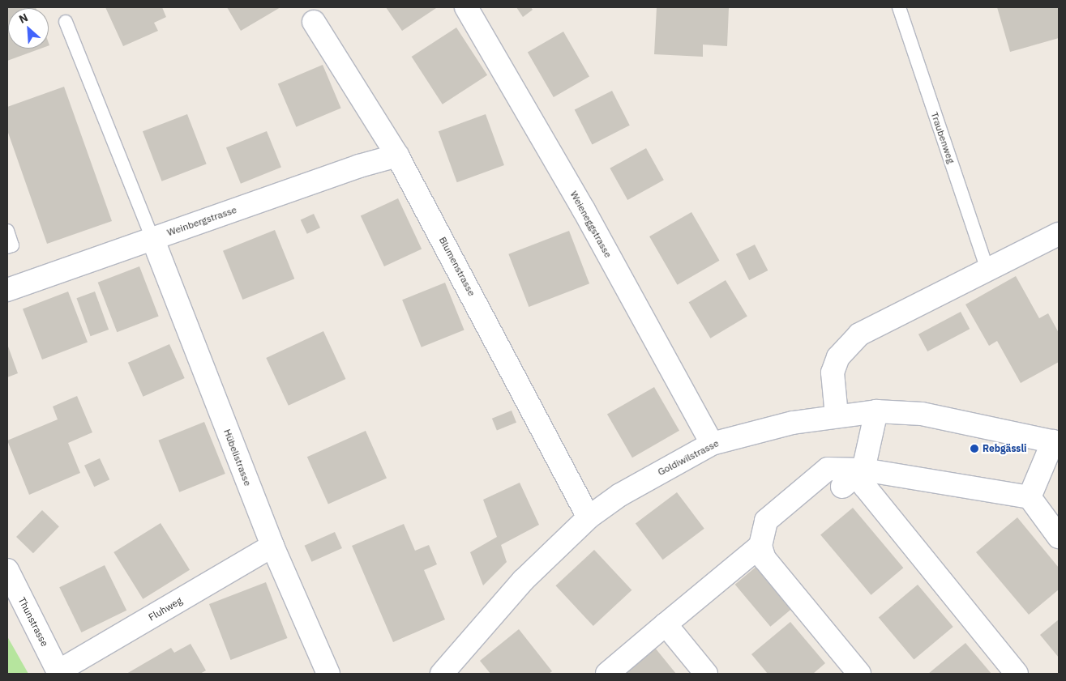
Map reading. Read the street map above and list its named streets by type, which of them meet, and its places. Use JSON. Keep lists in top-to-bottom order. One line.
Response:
{"streets":{"street":["Weinbergstrasse","Weieneggstrasse","Blumenstrasse","Hübelistrasse","Goldiwilstrasse","Fluhweg","Thunstrasse"],"lane":["Traubenweg"]},"crossings":[["Weinbergstrasse","Blumenstrasse"],["Weinbergstrasse","Hübelistrasse"],["Weieneggstrasse","Goldiwilstrasse"],["Blumenstrasse","Goldiwilstrasse"],["Hübelistrasse","Fluhweg"],["Fluhweg","Thunstrasse"]],"places":["Rebgässli"],"north":"top left"}
